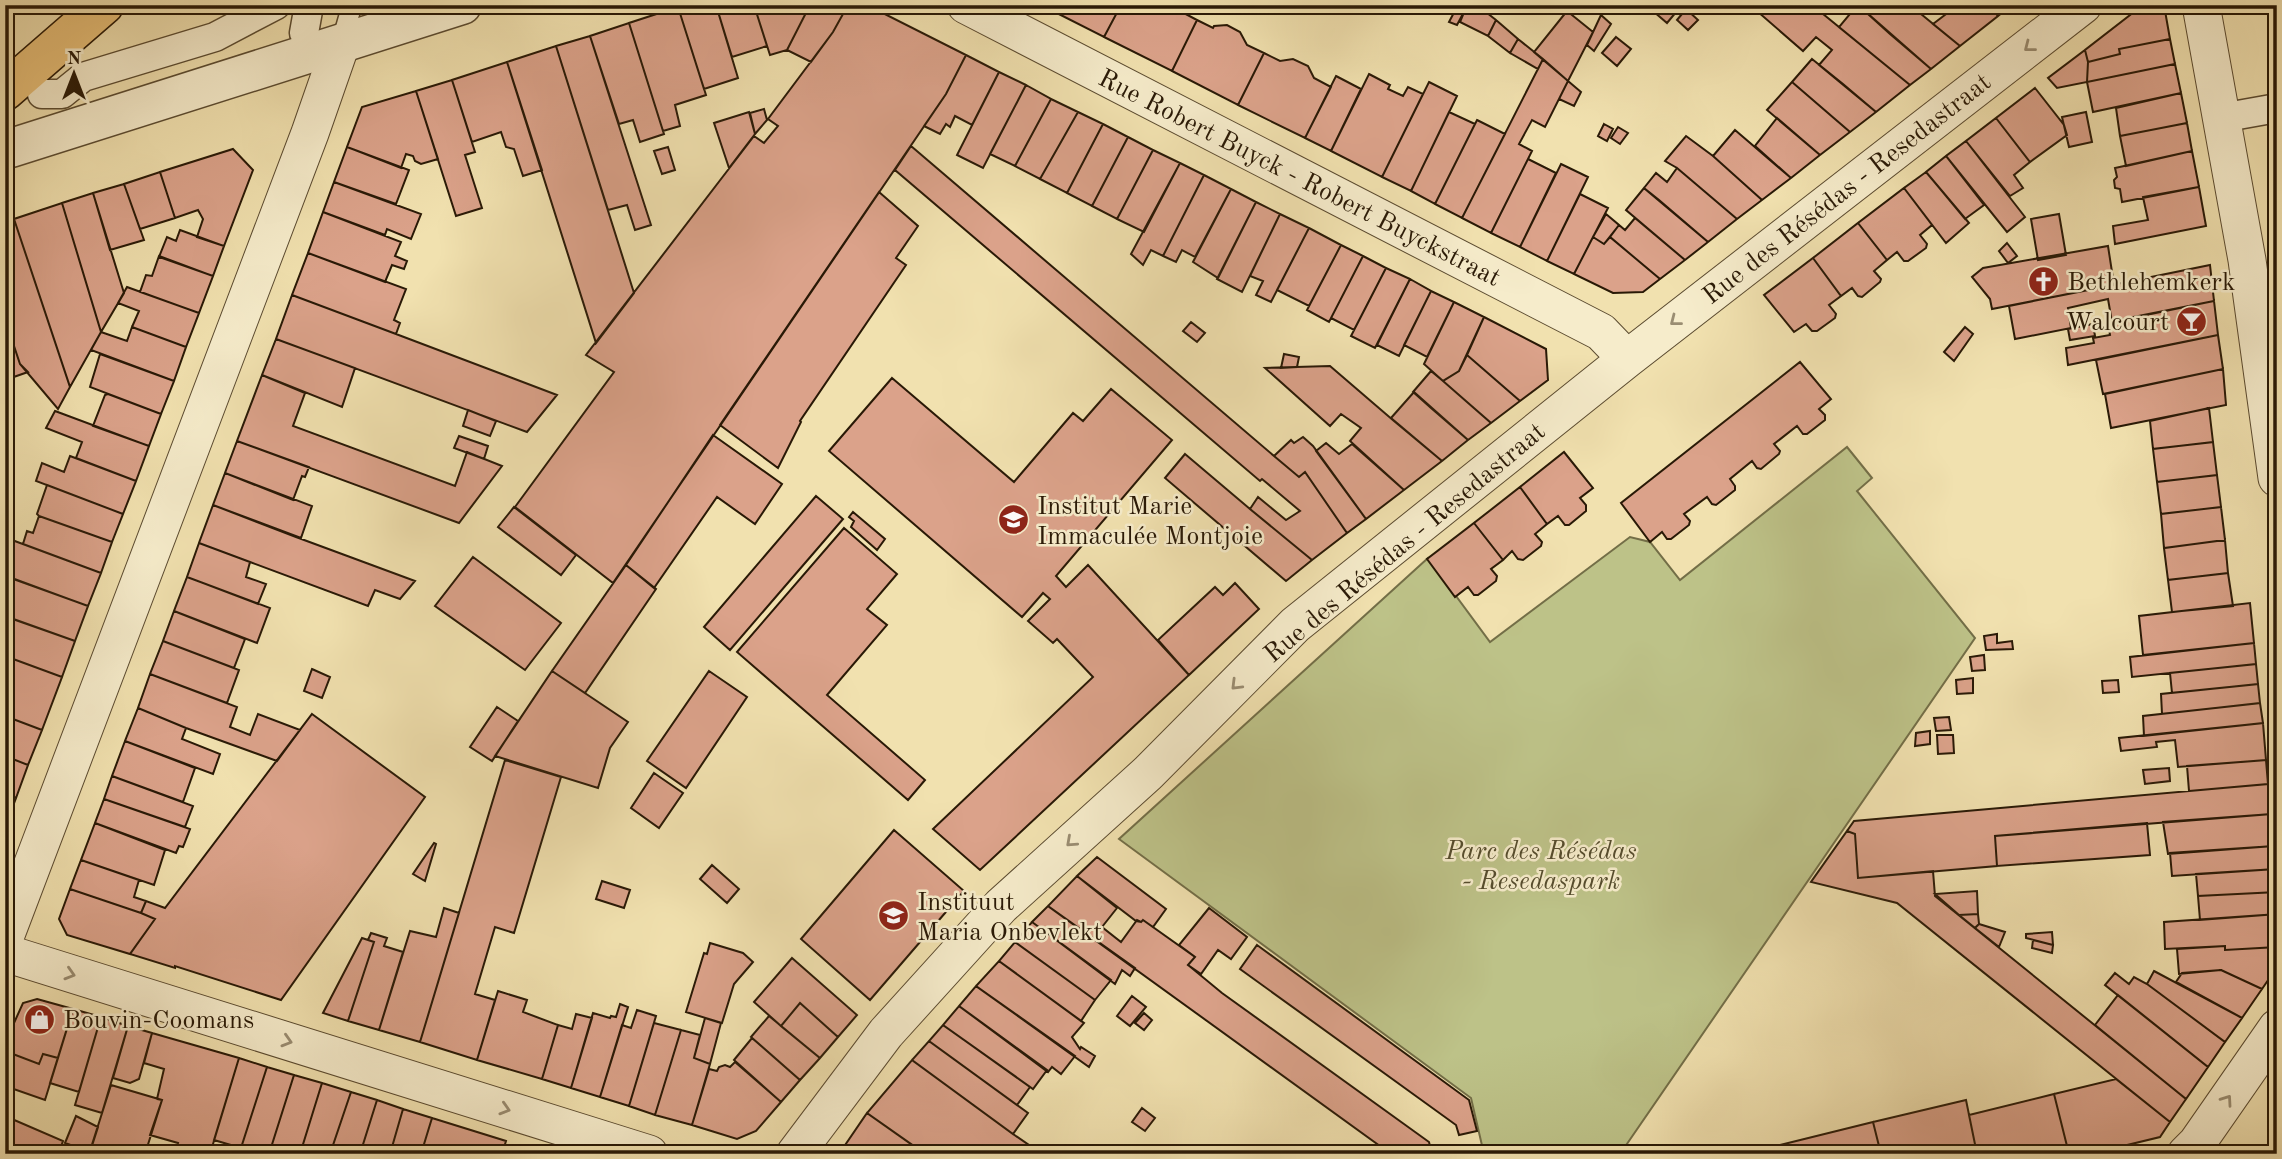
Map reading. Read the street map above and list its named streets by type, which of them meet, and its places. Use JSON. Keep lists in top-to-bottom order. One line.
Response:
{"streets":{"street":["Rue Robert Buyck - Robert Buyckstraat","Rue des Résédas - Resedastraat"]},"crossings":[["Rue Robert Buyck - Robert Buyckstraat","Rue des Résédas - Resedastraat"]],"one_way":["Rue des Résédas - Resedastraat"],"parks":["Parc des Résédas - Resedaspark"],"places":{"church":["Bethlehemkerk"],"bar":["Walcourt"],"school or university":["Institut Marie Immaculée Montjoie","Instituut Maria Onbevlekt"],"shop":["Bouvin-Coomans"]},"north":"top"}
